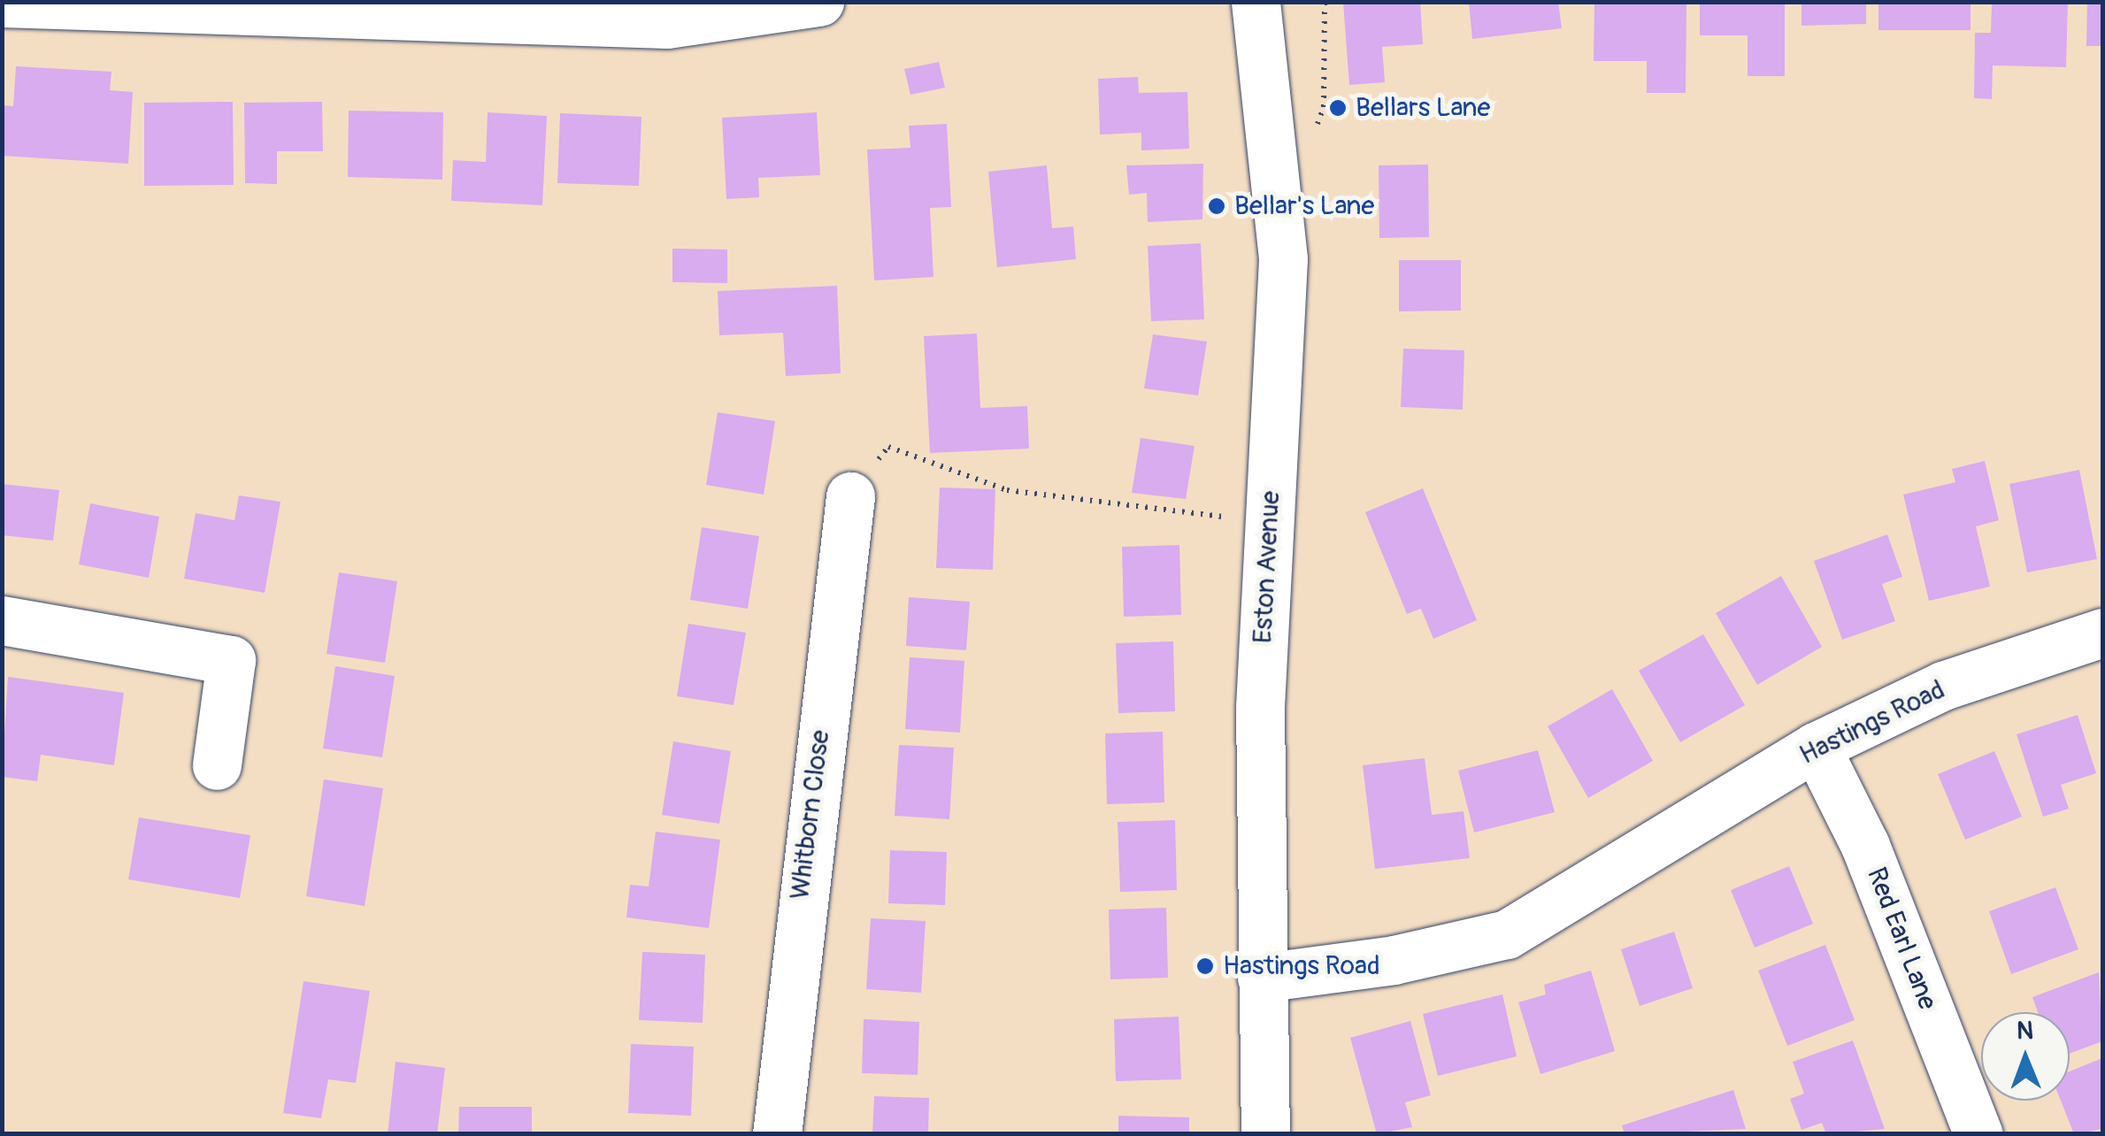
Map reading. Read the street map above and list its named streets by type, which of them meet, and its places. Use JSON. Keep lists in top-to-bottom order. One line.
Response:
{"streets":{"street":["Eston Avenue","Hastings Road","Whitborn Close","Red Earl Lane"]},"crossings":[["Eston Avenue","Hastings Road"],["Hastings Road","Red Earl Lane"]],"places":["Bellars Lane","Bellar's Lane","Hastings Road"],"north":"top"}
